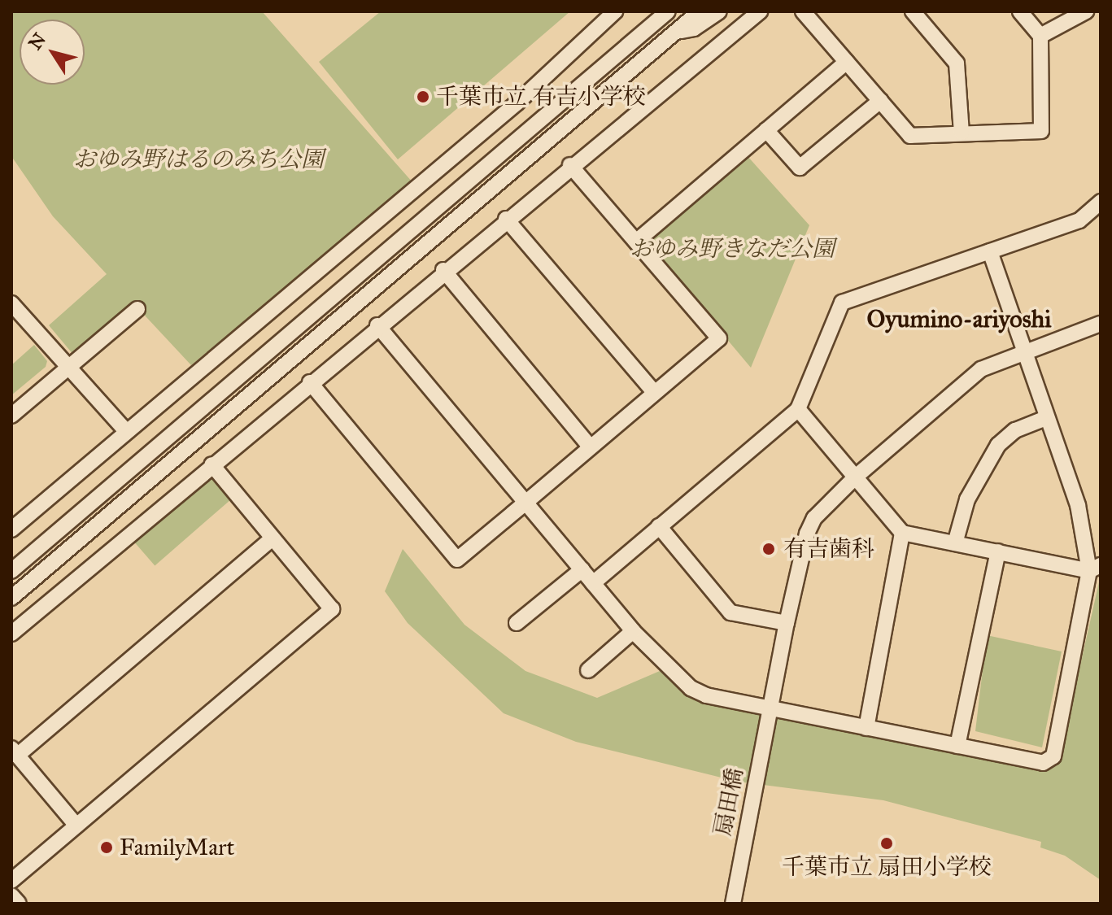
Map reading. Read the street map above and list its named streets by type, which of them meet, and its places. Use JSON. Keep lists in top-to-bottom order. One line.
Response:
{"streets":{"street":["扇田橋"]},"districts":["Oyumino-ariyoshi"],"parks":["おゆみ野はるのみち公園","おゆみ野きなだ公園"],"places":["千葉市立 有吉小学校","有吉歯科","千葉市立 扇田小学校","FamilyMart"],"north":"top left"}
